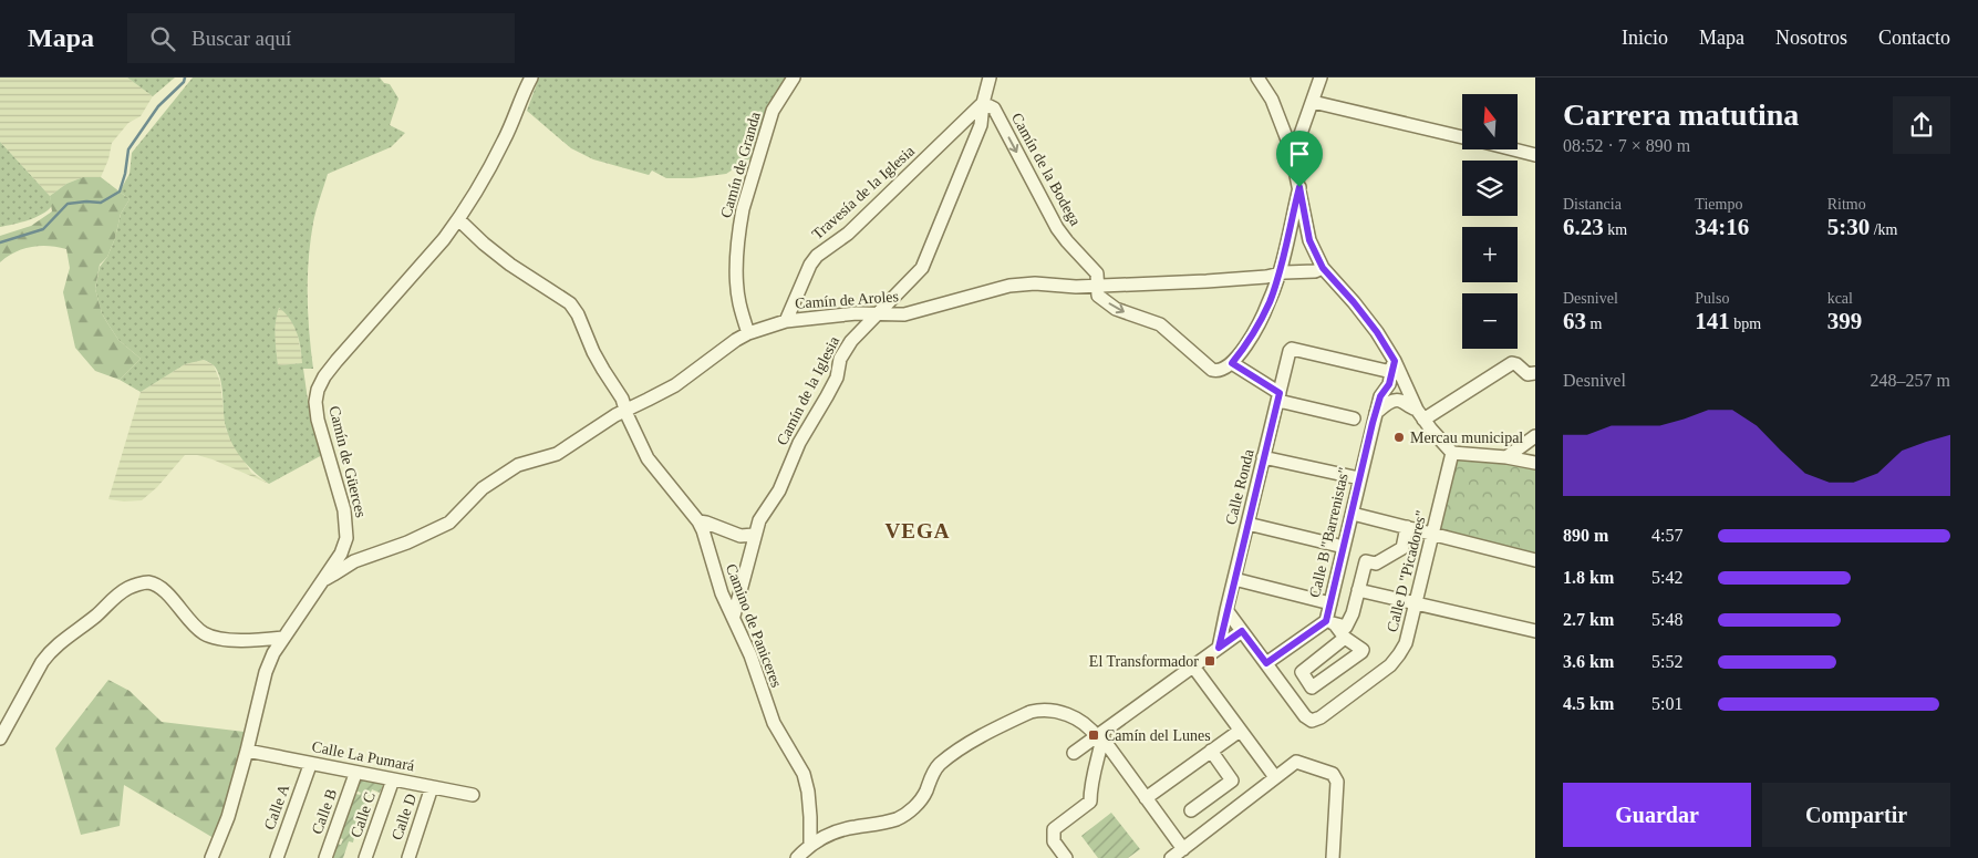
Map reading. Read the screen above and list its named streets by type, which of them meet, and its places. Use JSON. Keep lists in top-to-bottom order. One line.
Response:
{"streets":{"street":["Camín de Granda","Camín de la Bodega","Travesía de la Iglesia","Camín de Aroles","Camín de la Iglesia","Camín de Güerces","Calle Ronda","Calle B \"Barrenistas\"","Calle D \"Picadores\"","Camino de Paniceres","Calle La Pumará","Calle A","Calle B","Calle C","Calle D"]},"crossings":[["Camín de Granda","Camín de Aroles"],["Camín de la Bodega","Travesía de la Iglesia"],["Camín de la Bodega","Camín de Aroles"],["Camín de la Bodega","Camín de la Iglesia"],["Travesía de la Iglesia","Camín de Aroles"],["Travesía de la Iglesia","Camín de la Iglesia"],["Camín de Aroles","Camín de la Iglesia"],["Camín de Aroles","Camín de Güerces"],["Camín de Aroles","Camino de Paniceres"],["Camín de la Iglesia","Camino de Paniceres"],["Camín de Güerces","Camino de Paniceres"],["Camín de Güerces","Calle La Pumará"],["Calle Ronda","Calle B \"Barrenistas\""],["Calle B \"Barrenistas\"","Calle D \"Picadores\""],["Calle La Pumará","Calle D"]],"one_way":["Camín de la Bodega"],"districts":["VEGA"],"places":{"other":["Mercau municipal"],"transit":["El Transformador","Camín del Lunes"]},"north":"top","page":{"header":"Mapa","search":"Buscar aquí","nav":["Inicio","Mapa","Nosotros","Contacto"],"heading":["Carrera matutina","08:52 · 7 × 890 m"],"map_buttons":["+","−"],"stats":[["Distancia","6.23 km"],["Tiempo","34:16"],["Ritmo","5:30 /km"],["Desnivel","63 m"],["Pulso","141 bpm"],["kcal","399"]],"chart":["Desnivel","248–257 m"],"list":[{"name":"890 m","note":"4:57"},{"name":"1.8 km","note":"5:42"},{"name":"2.7 km","note":"5:48"},{"name":"3.6 km","note":"5:52"},{"name":"4.5 km","note":"5:01"}],"buttons":["Guardar","Compartir"]}}
